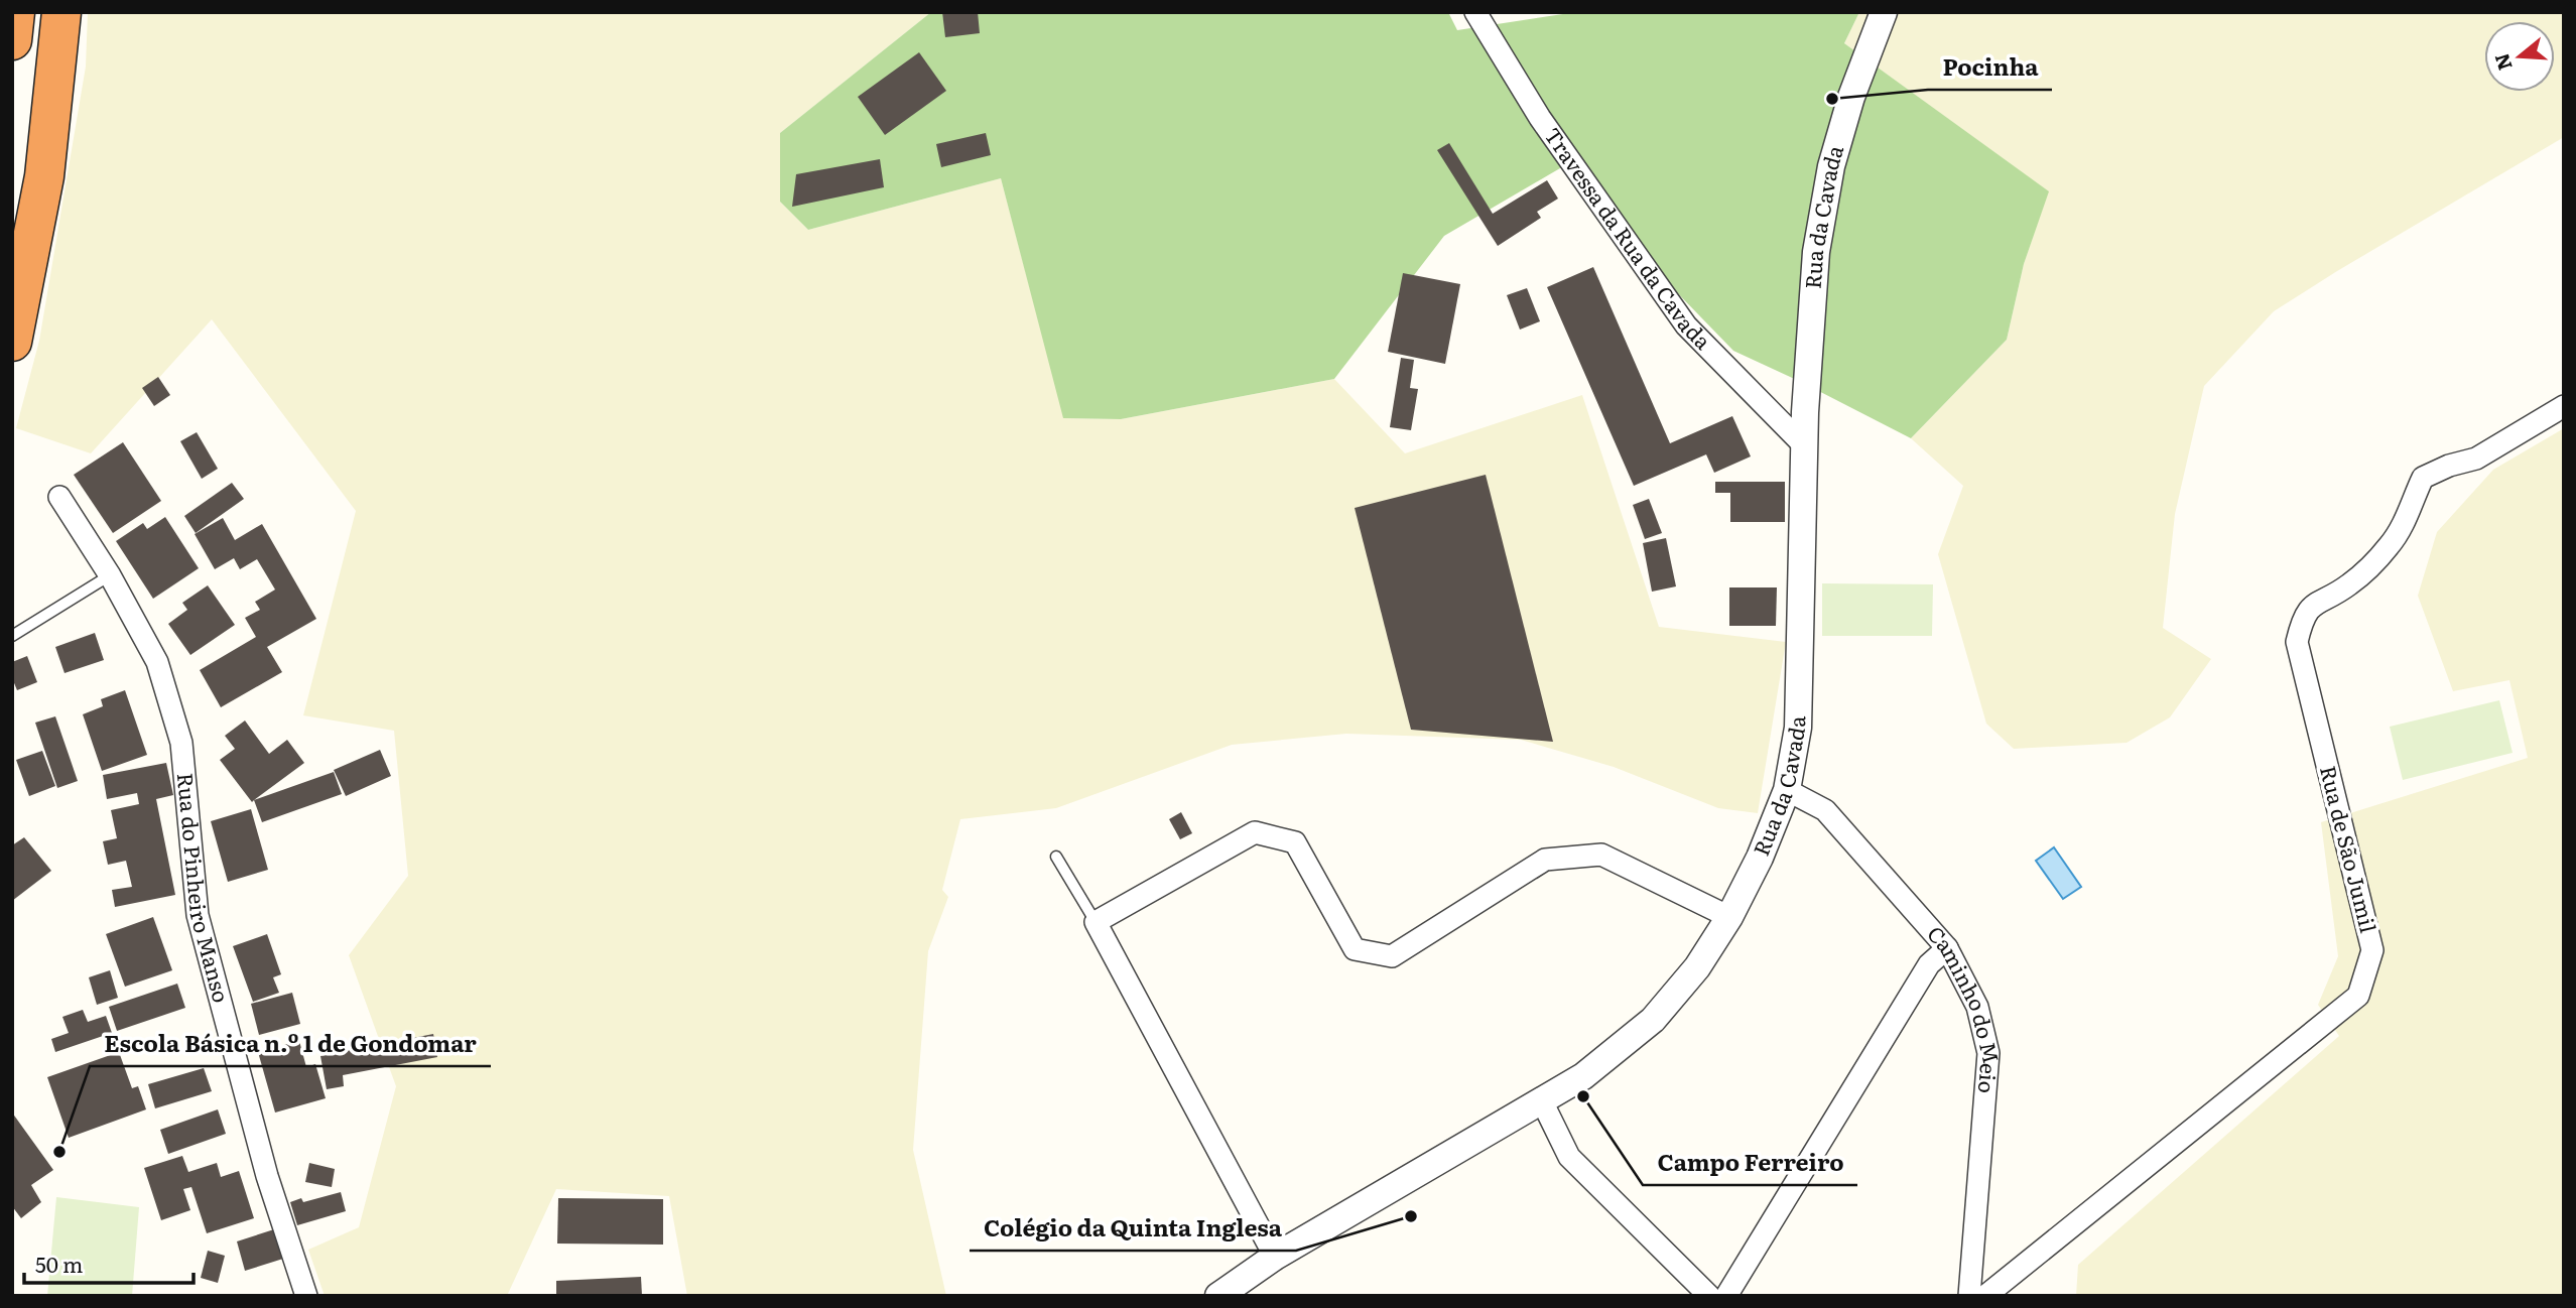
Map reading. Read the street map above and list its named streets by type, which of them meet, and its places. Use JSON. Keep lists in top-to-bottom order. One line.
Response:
{"streets":{"street":["Rua da Cavada","Travessa da Rua da Cavada","Rua de São Jumil","Rua do Pinheiro Manso","Caminho do Meio"]},"crossings":[["Rua da Cavada","Travessa da Rua da Cavada"],["Rua da Cavada","Caminho do Meio"]],"places":["Pocinha","Campo Ferreiro","Escola Básica n.º 1 de Gondomar","Colégio da Quinta Inglesa"],"scale_bar":"50 m","north":"left"}
